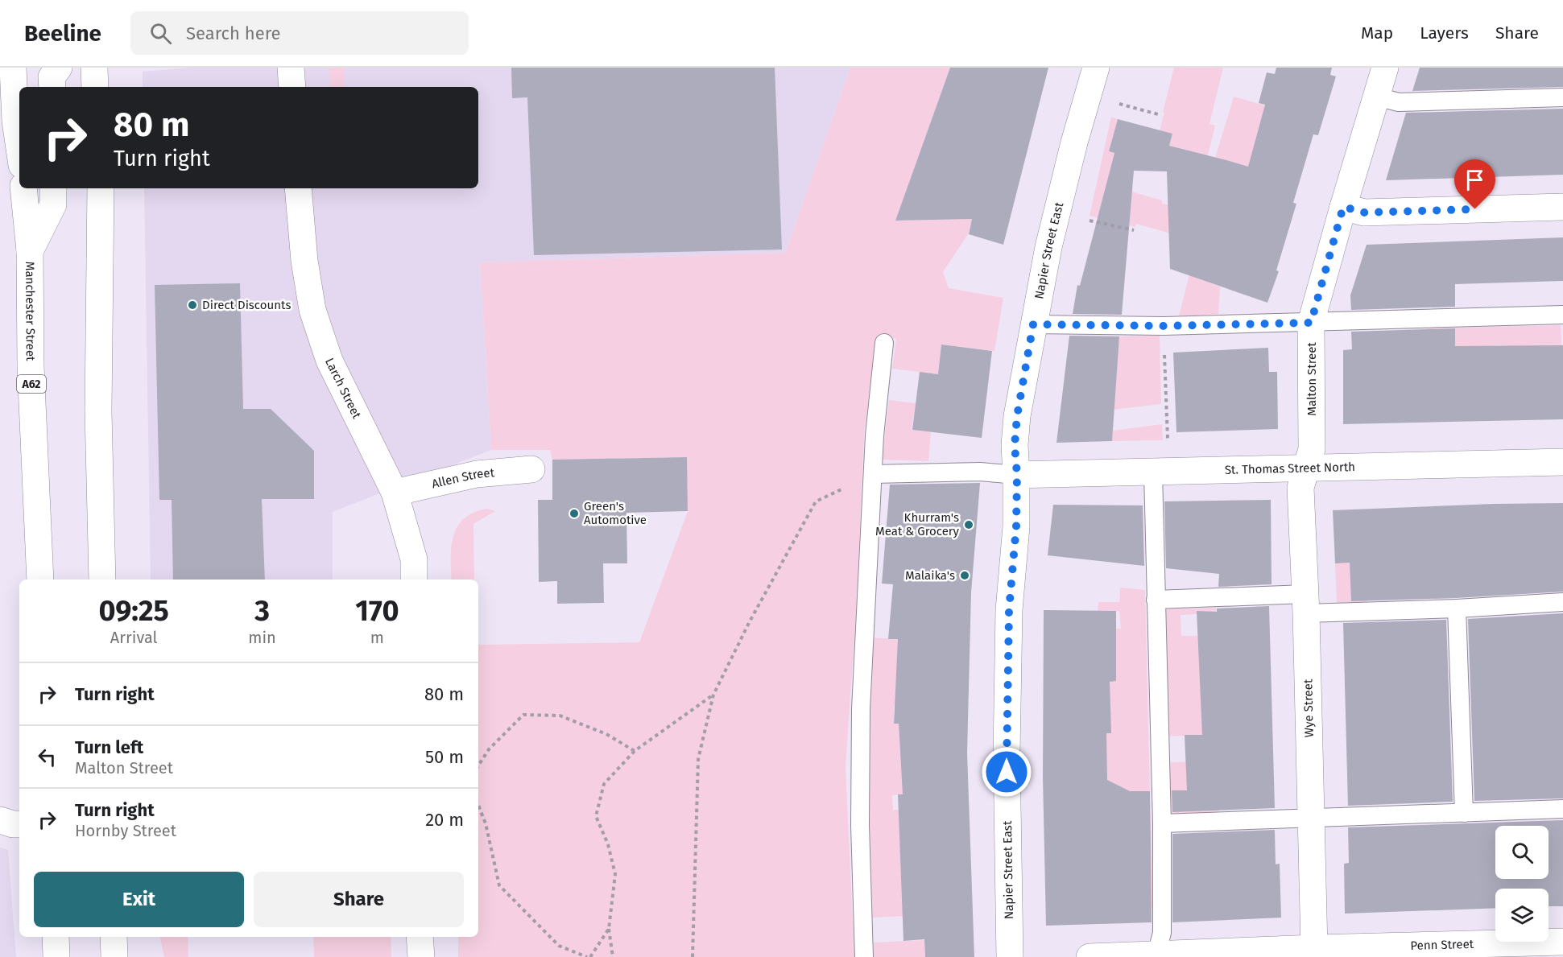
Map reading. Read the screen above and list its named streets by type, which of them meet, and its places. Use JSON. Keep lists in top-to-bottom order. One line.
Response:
{"streets":{"main road":["Napier Street East","Manchester Street","Malton Street","A62","Larch Street","St. Thomas Street North","Allen Street","Wye Street","Penn Street"]},"crossings":[["Napier Street East","St. Thomas Street North"],["Malton Street","St. Thomas Street North"],["Malton Street","Wye Street"],["Larch Street","Allen Street"],["St. Thomas Street North","Wye Street"],["Wye Street","Penn Street"]],"places":["Direct Discounts","Green's Automotive","Khurram's Meat & Grocery","Malaika's"],"page":{"header":"Beeline","search":"Search here","nav":["Map","Layers","Share"],"turn":["80 m","Turn right"],"eta":["09:25","Arrival","3","min","170","m"],"list":[{"name":"Turn right","value":"80 m"},{"name":"Turn left","note":"Malton Street","value":"50 m"},{"name":"Turn right","note":"Hornby Street","value":"20 m"}],"buttons":["Exit","Share"]}}
